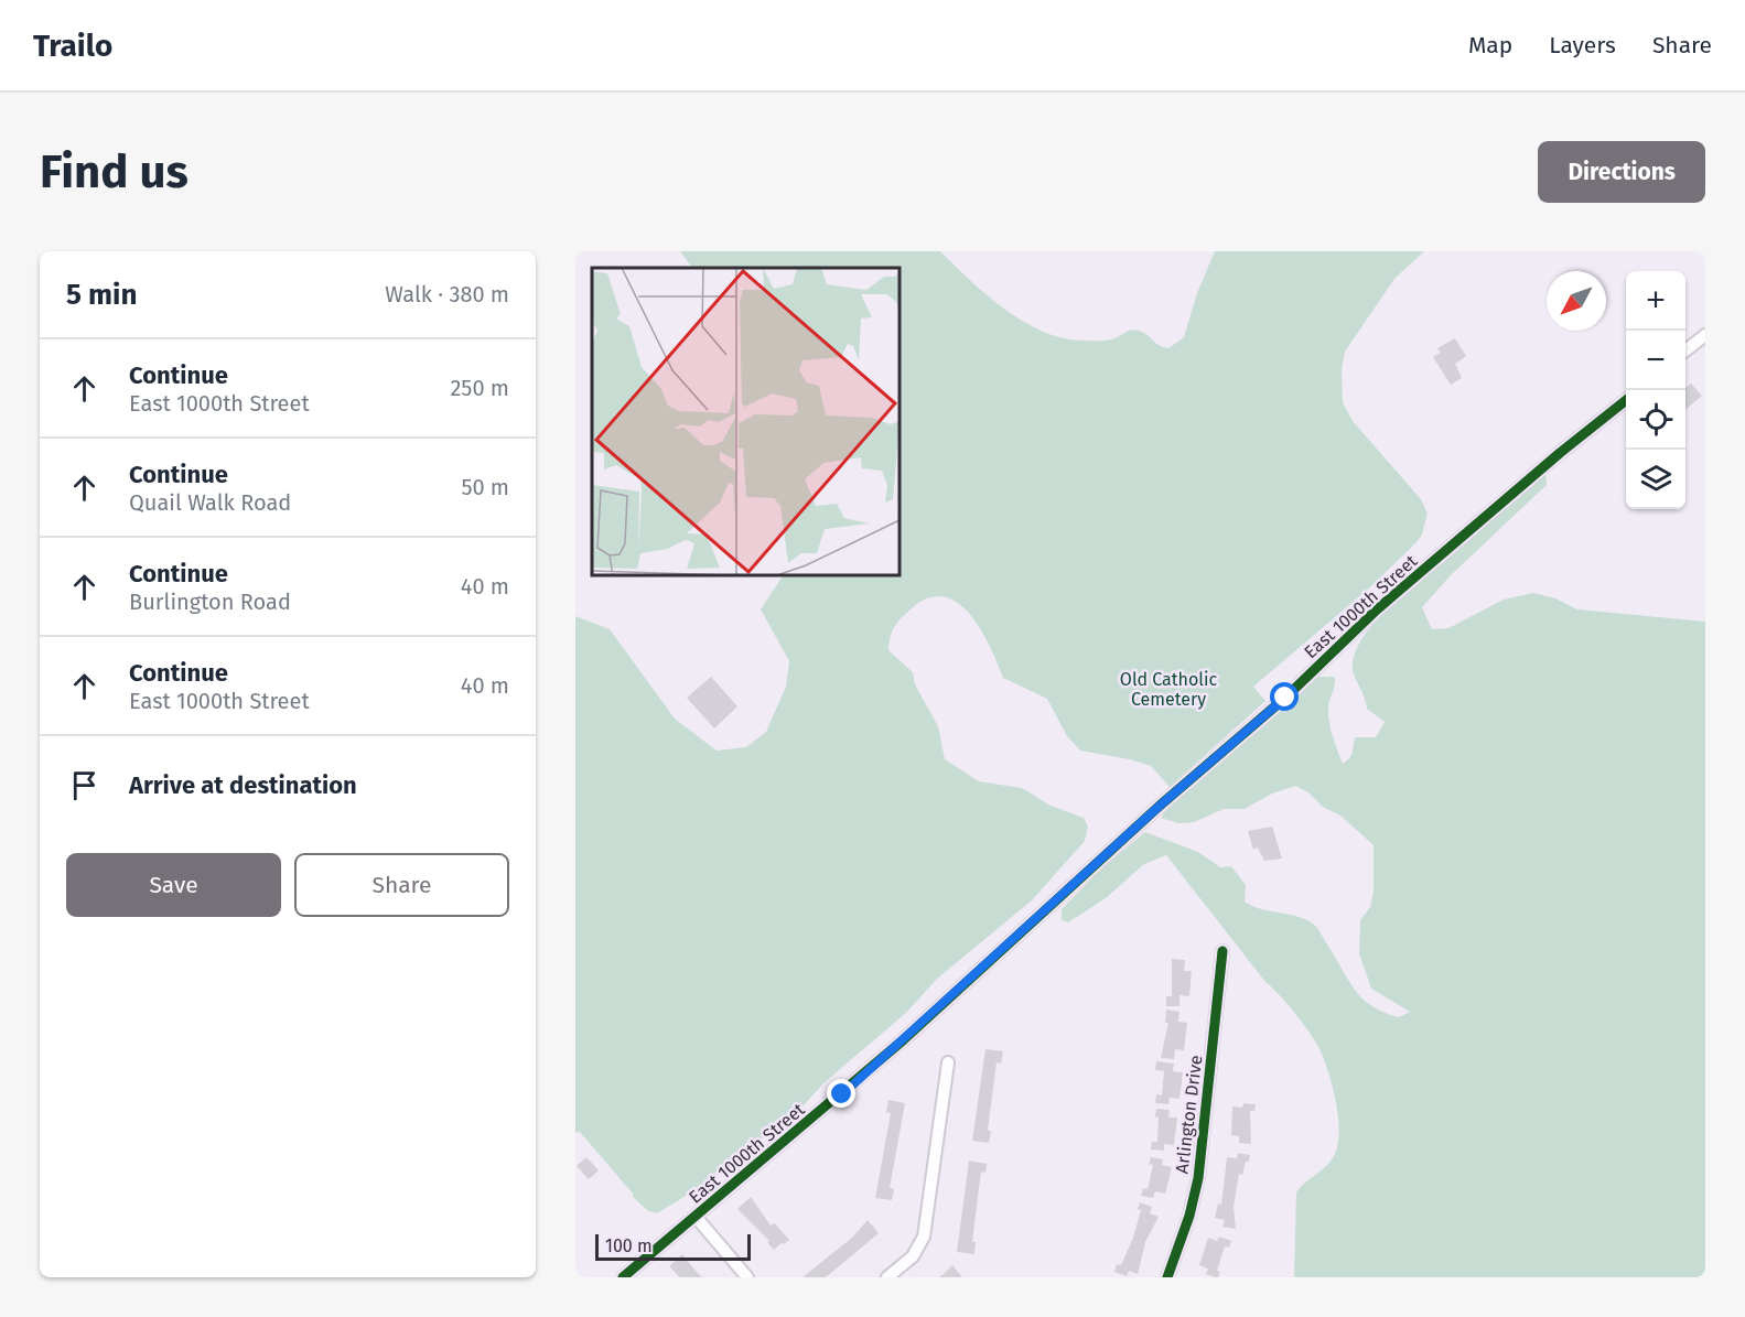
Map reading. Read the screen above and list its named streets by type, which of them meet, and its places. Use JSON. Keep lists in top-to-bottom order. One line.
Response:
{"streets":{"street":["East 1000th Street","Arlington Drive"]},"parks":["Old Catholic Cemetery"],"scale_bar":"100 m","north":"bottom left","page":{"header":"Trailo","nav":["Map","Layers","Share"],"buttons":["Directions",["Save","Share"]],"title":"Find us","heading":["5 min","Walk · 380 m"],"map_buttons":["+","−"],"list":[["Continue","East 1000th Street","250 m"],["Continue","Quail Walk Road","50 m"],["Continue","Burlington Road","40 m"],["Continue","East 1000th Street","40 m"],"Arrive at destination"],"scale":"100 m"}}
